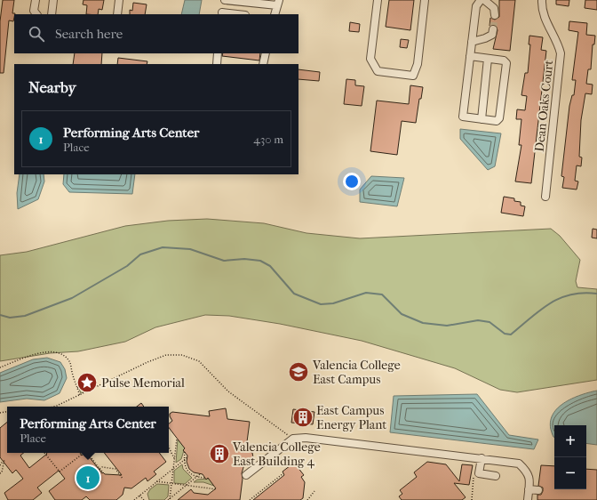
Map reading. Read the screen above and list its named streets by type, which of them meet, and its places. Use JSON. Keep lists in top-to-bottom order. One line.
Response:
{"streets":{"street":["Dean Oaks Court"]},"places":{"school or university":["Valencia College East Campus"],"place":["Pulse Memorial"],"building":["East Campus Energy Plant","Valencia College East Building 4"]},"page":{"search":"Search here","heading":"Nearby","list":[{"mark":"1","name":"Performing Arts Center","note":"Place","value":"430 m"}],"popup":["Performing Arts Center","Place"],"map_buttons":["+","−"],"pins":"1"}}
